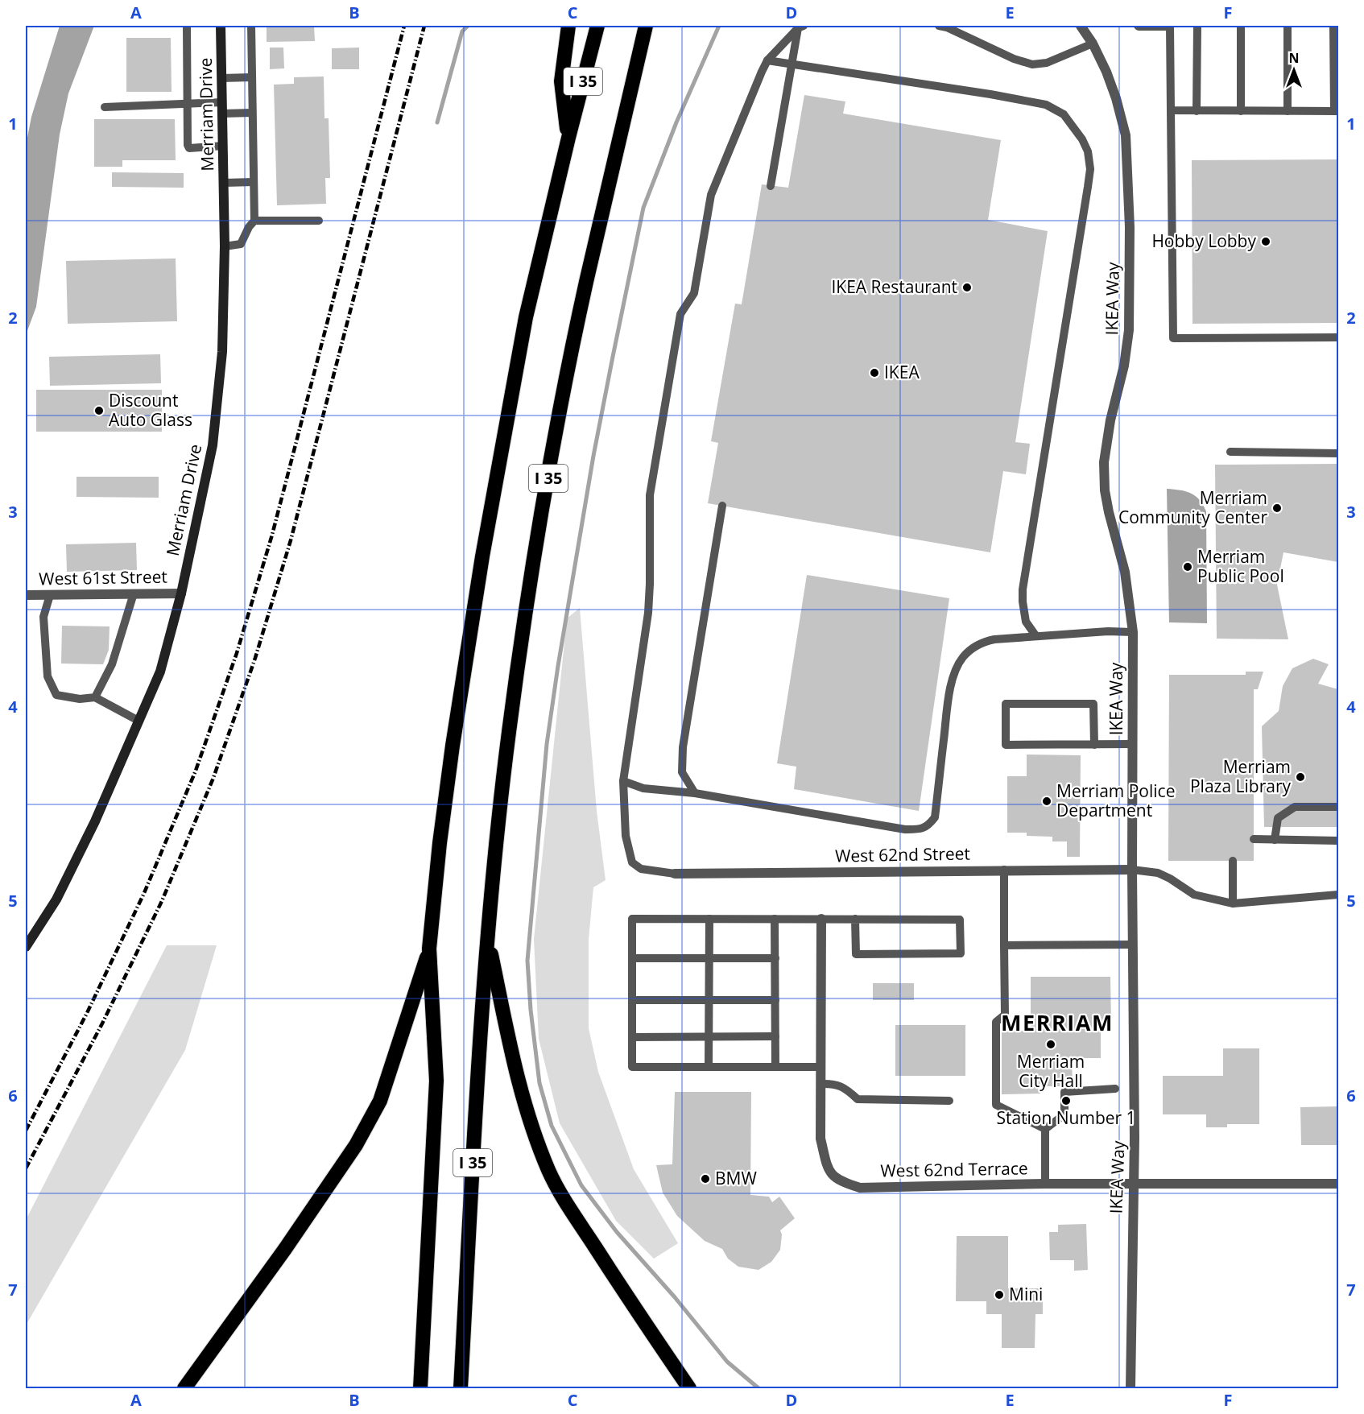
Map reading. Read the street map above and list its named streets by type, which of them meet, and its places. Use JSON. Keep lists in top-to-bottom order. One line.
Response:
{"streets":{"highway":["I 35"],"main road":["Merriam Drive"],"street":["IKEA Way","West 61st Street","West 62nd Street","West 62nd Terrace"]},"crossings":[["Merriam Drive","West 61st Street"],["IKEA Way","West 62nd Street"],["IKEA Way","West 62nd Terrace"]],"districts":["MERRIAM"],"places":["Hobby Lobby","IKEA Restaurant","IKEA","Discount Auto Glass","Merriam Community Center","Merriam Public Pool","Merriam Plaza Library","Merriam Police Department","Merriam City Hall","Station Number 1","BMW","Mini"],"north":"top","grid":{"columns":["A","B","C","D","E","F"],"rows":["1","2","3","4","5","6","7"]}}
